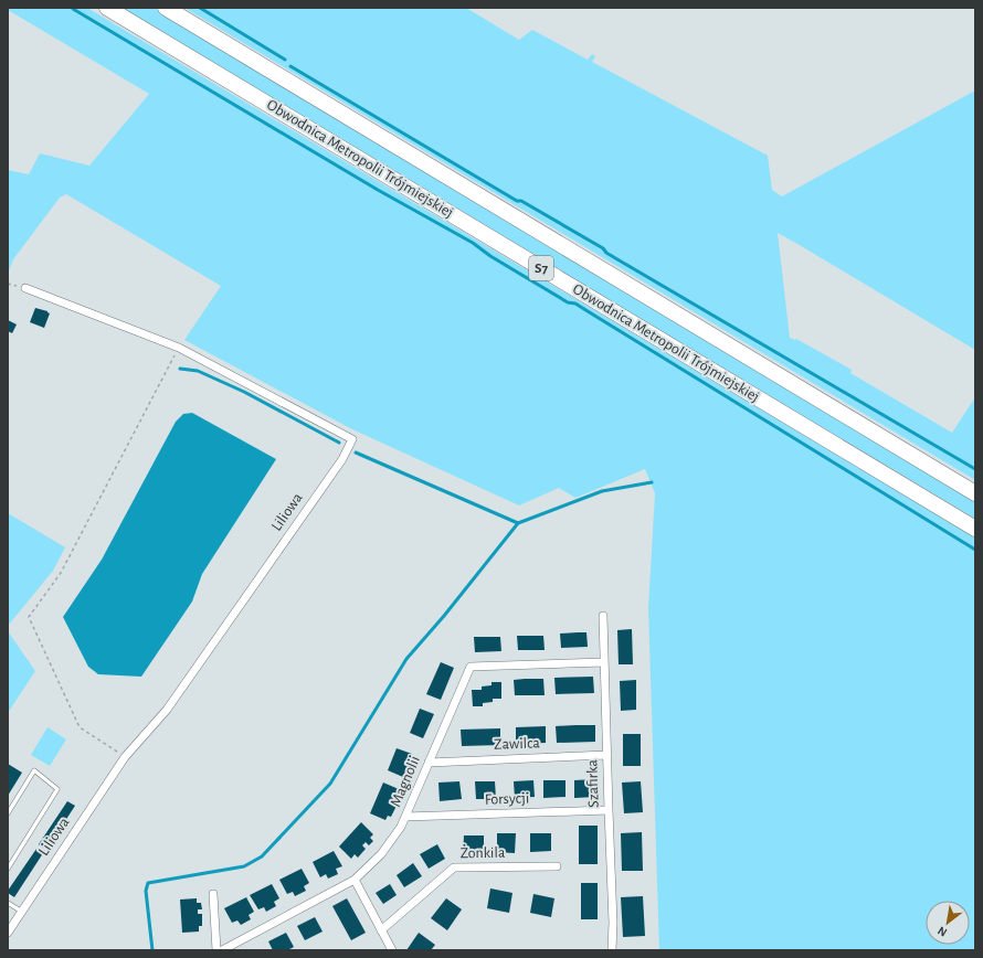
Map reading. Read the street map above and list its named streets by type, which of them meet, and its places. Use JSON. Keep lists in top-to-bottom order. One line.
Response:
{"streets":{"highway":["Obwodnica Metropolii Trójmiejskiej","S7"],"street":["Liliowa","Zawilca","Magnolii","Szafirka","Forsycji","Żonkila"]},"crossings":[["Zawilca","Magnolii"],["Zawilca","Szafirka"],["Magnolii","Szafirka"],["Magnolii","Forsycji"],["Szafirka","Forsycji"]],"north":"bottom left"}
